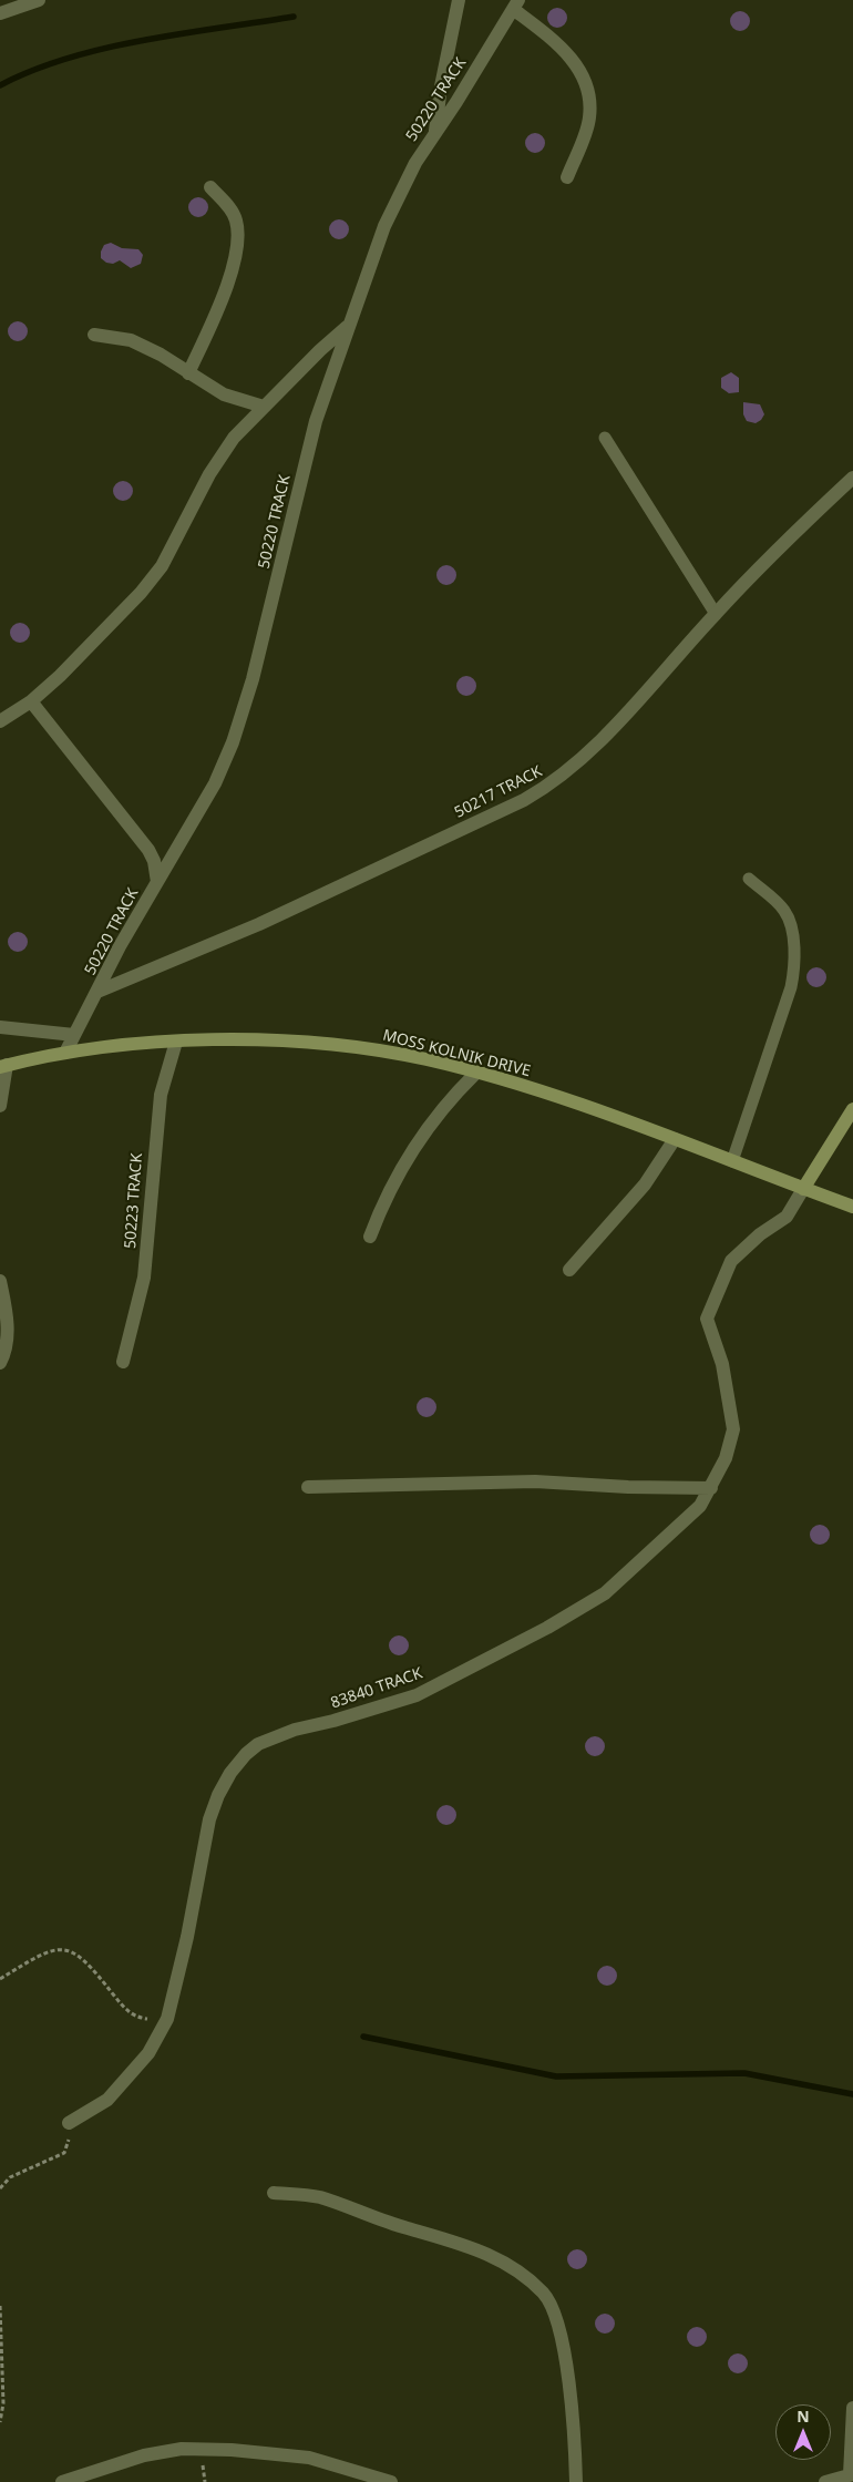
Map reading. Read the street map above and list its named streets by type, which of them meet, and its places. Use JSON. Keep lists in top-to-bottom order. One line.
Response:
{"streets":{"main road":["MOSS KOLNIK DRIVE"],"street":["50220 TRACK","50217 TRACK","50223 TRACK","83840 TRACK"]},"crossings":[["50220 TRACK","50217 TRACK"],["50220 TRACK","MOSS KOLNIK DRIVE"],["MOSS KOLNIK DRIVE","50223 TRACK"],["MOSS KOLNIK DRIVE","83840 TRACK"]],"north":"top"}
